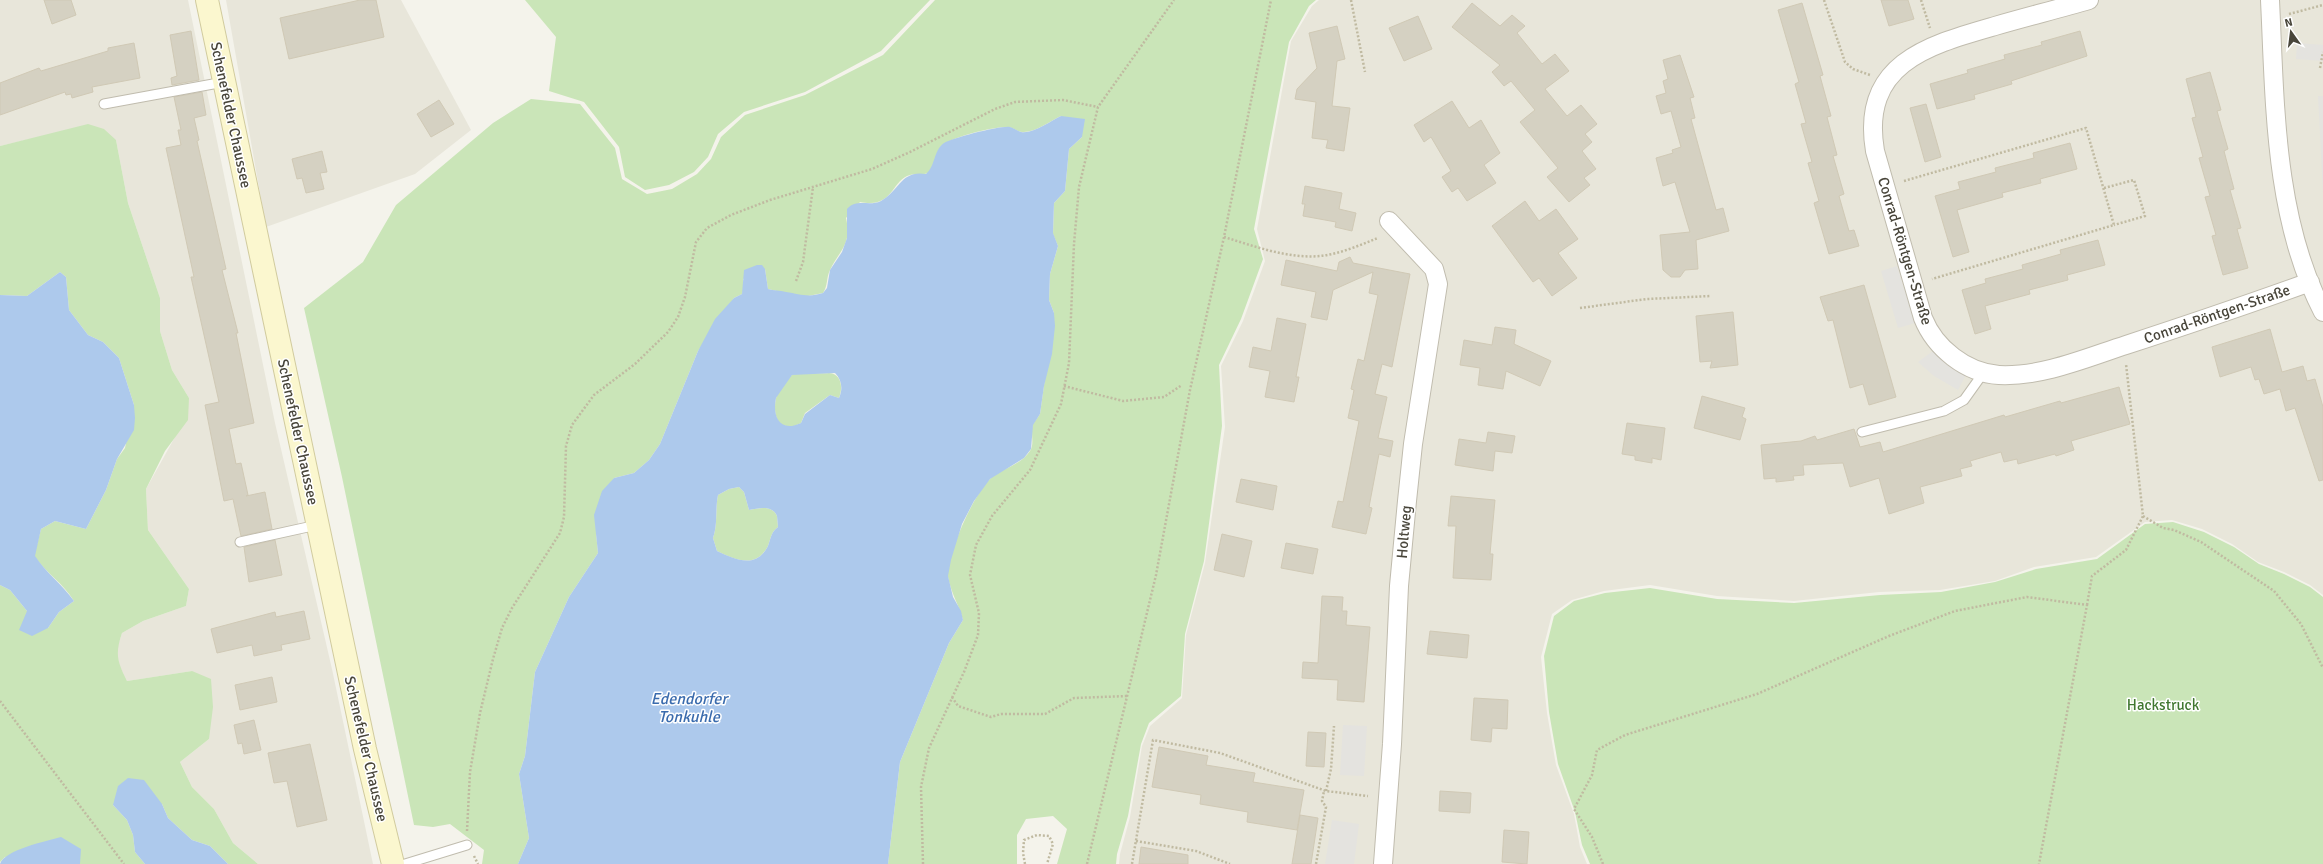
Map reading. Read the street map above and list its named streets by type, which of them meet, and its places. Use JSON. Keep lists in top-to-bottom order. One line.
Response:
{"streets":{"street":["Schenefelder Chaussee","Conrad-Röntgen-Straße","Holtweg"]},"water":["Edendorfer Tonkuhle"],"parks":["Hackstruck"],"north":"top"}
